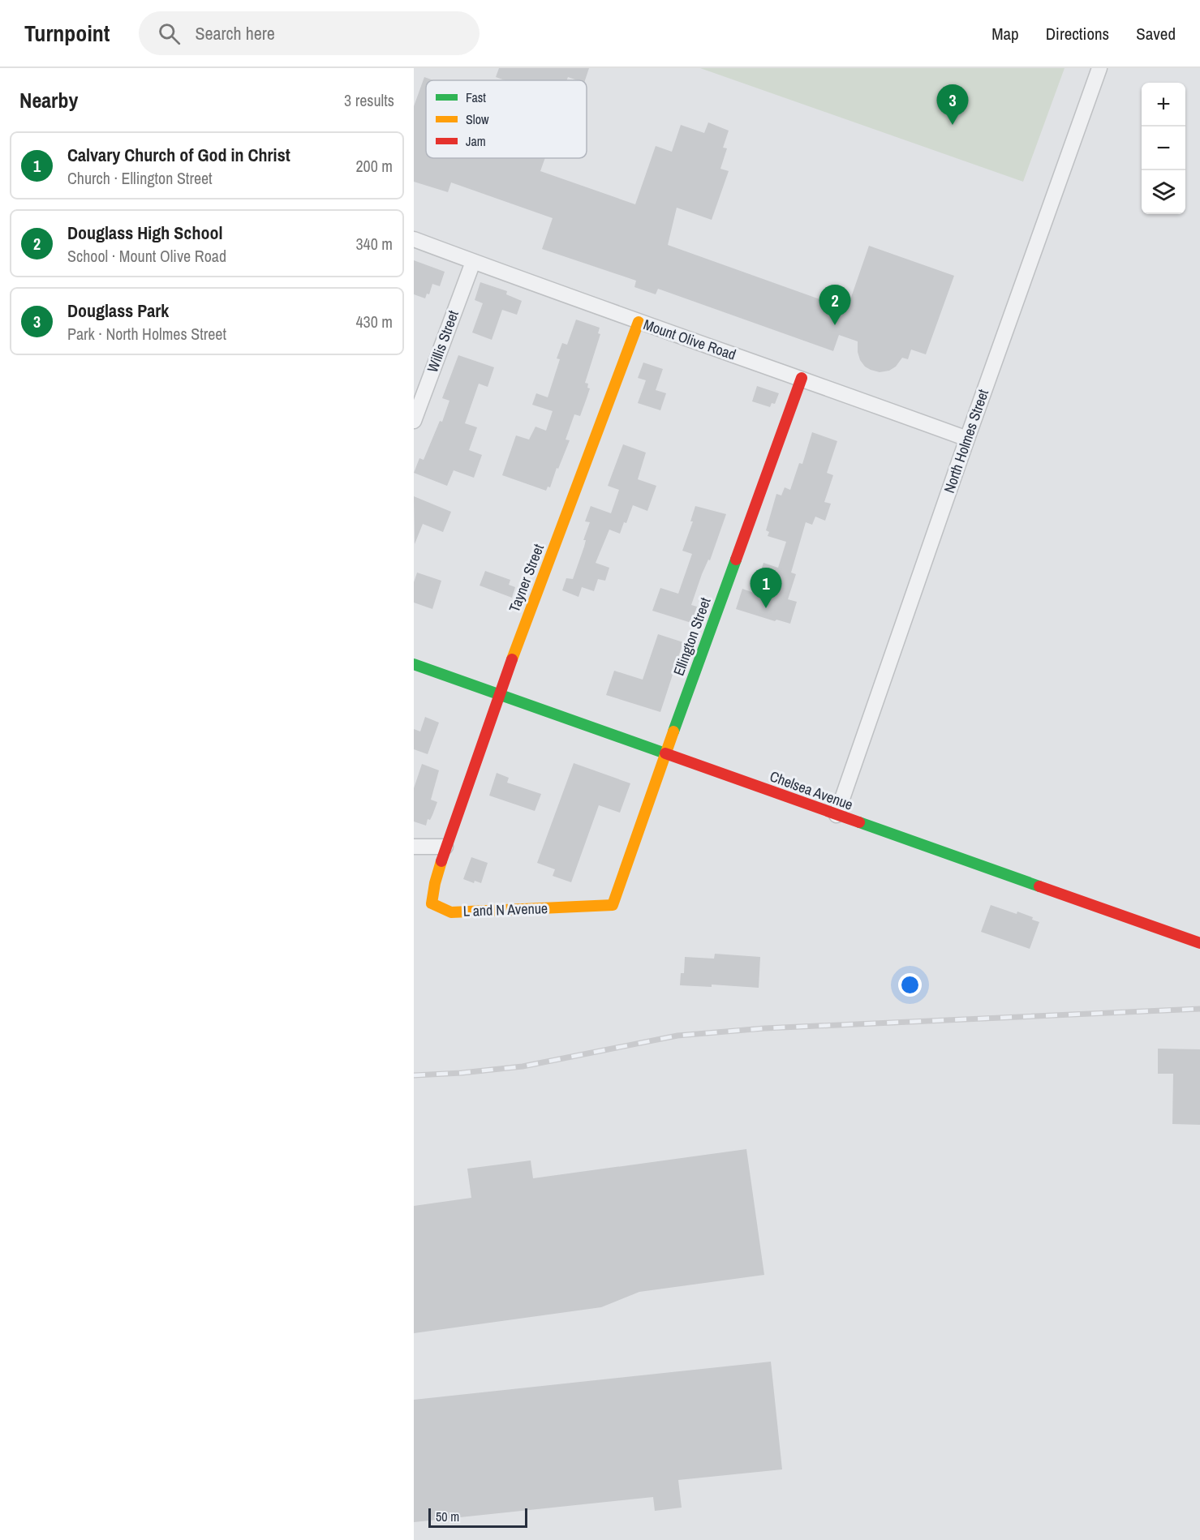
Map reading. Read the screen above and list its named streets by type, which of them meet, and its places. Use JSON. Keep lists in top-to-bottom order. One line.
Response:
{"streets":{"street":["Mount Olive Road","Willis Street","North Holmes Street","Tayner Street","Ellington Street","Chelsea Avenue","L and N Avenue"]},"crossings":[["Mount Olive Road","Willis Street"],["Mount Olive Road","North Holmes Street"],["Mount Olive Road","Tayner Street"],["Mount Olive Road","Ellington Street"],["North Holmes Street","Chelsea Avenue"],["Tayner Street","Chelsea Avenue"],["Tayner Street","L and N Avenue"],["Ellington Street","Chelsea Avenue"],["Ellington Street","L and N Avenue"]],"legend":["Fast","Slow","Jam"],"scale_bar":"50 m","page":{"header":"Turnpoint","search":"Search here","nav":["Map","Directions","Saved"],"heading":["Nearby","3 results"],"map_buttons":["+","−"],"pins":["3","2","1"],"list":[{"mark":"1","name":"Calvary Church of God in Christ","note":"Church · Ellington Street","value":"200 m"},{"mark":"2","name":"Douglass High School","note":"School · Mount Olive Road","value":"340 m"},{"mark":"3","name":"Douglass Park","note":"Park · North Holmes Street","value":"430 m"}],"scale":"50 m"}}
